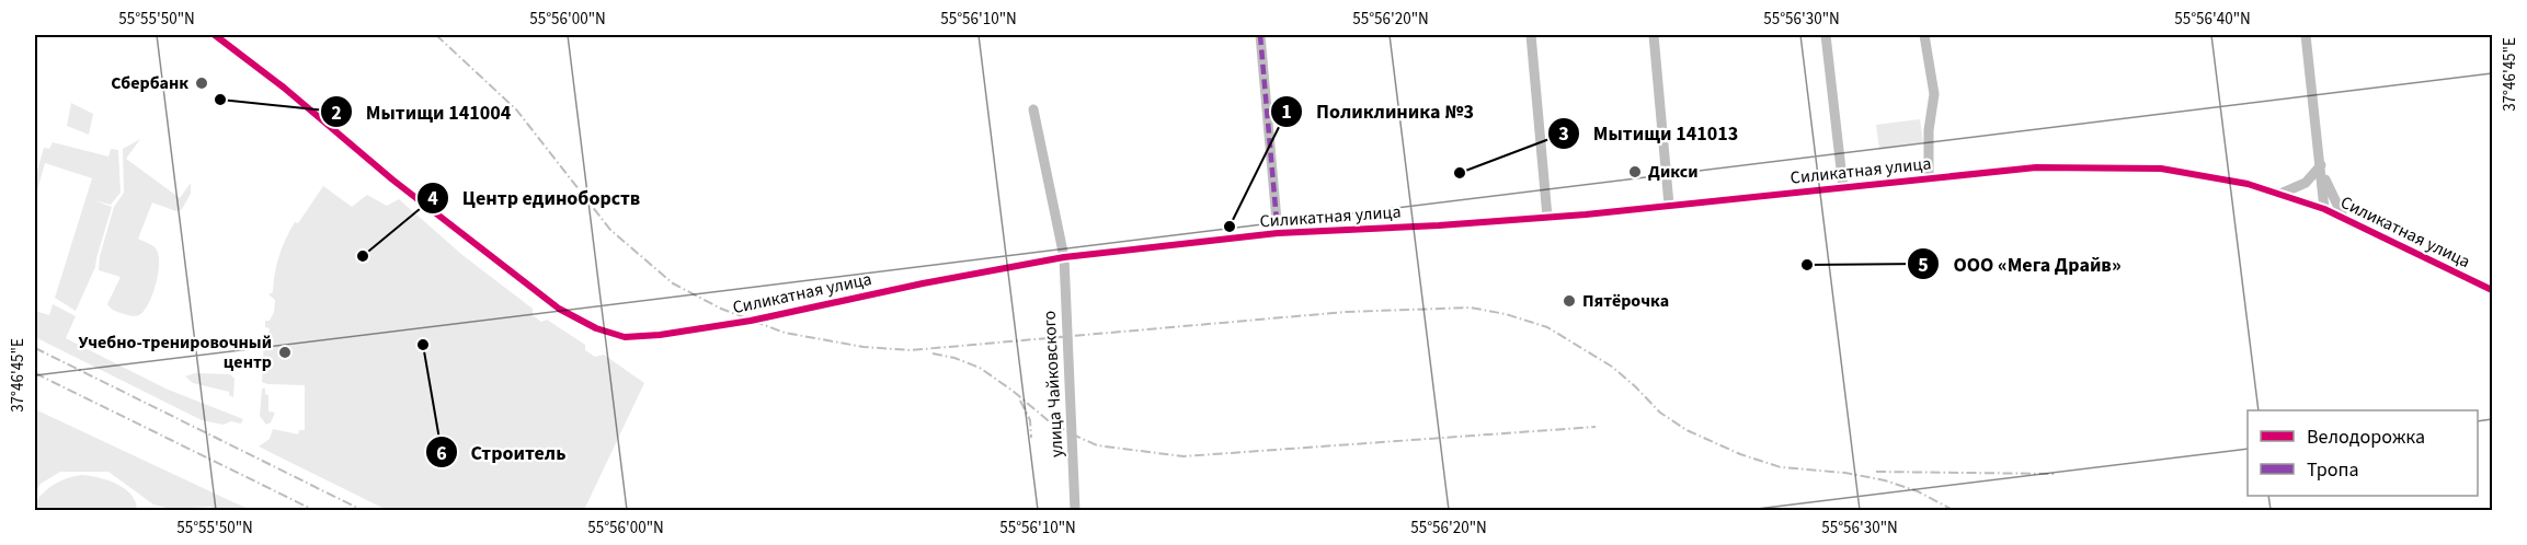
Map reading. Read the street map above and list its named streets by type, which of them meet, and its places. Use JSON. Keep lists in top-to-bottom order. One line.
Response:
{"streets":{"street":["Силикатная улица","улица Чайковского"]},"crossings":[["Силикатная улица","улица Чайковского"]],"places":["Сбербанк","Мытищи 141004","Дикси","Мытищи 141013","Поликлиника №3","Центр единоборств","ООО «Мега Драйв»","Пятёрочка","Строитель","Учебно-тренировочный центр"],"legend":["Велодорожка","Тропа"],"coordinates":["55°55'50\"N","55°56'00\"N","55°56'10\"N","55°56'20\"N","55°56'30\"N","55°56'40\"N","37°46'45\"E"]}
